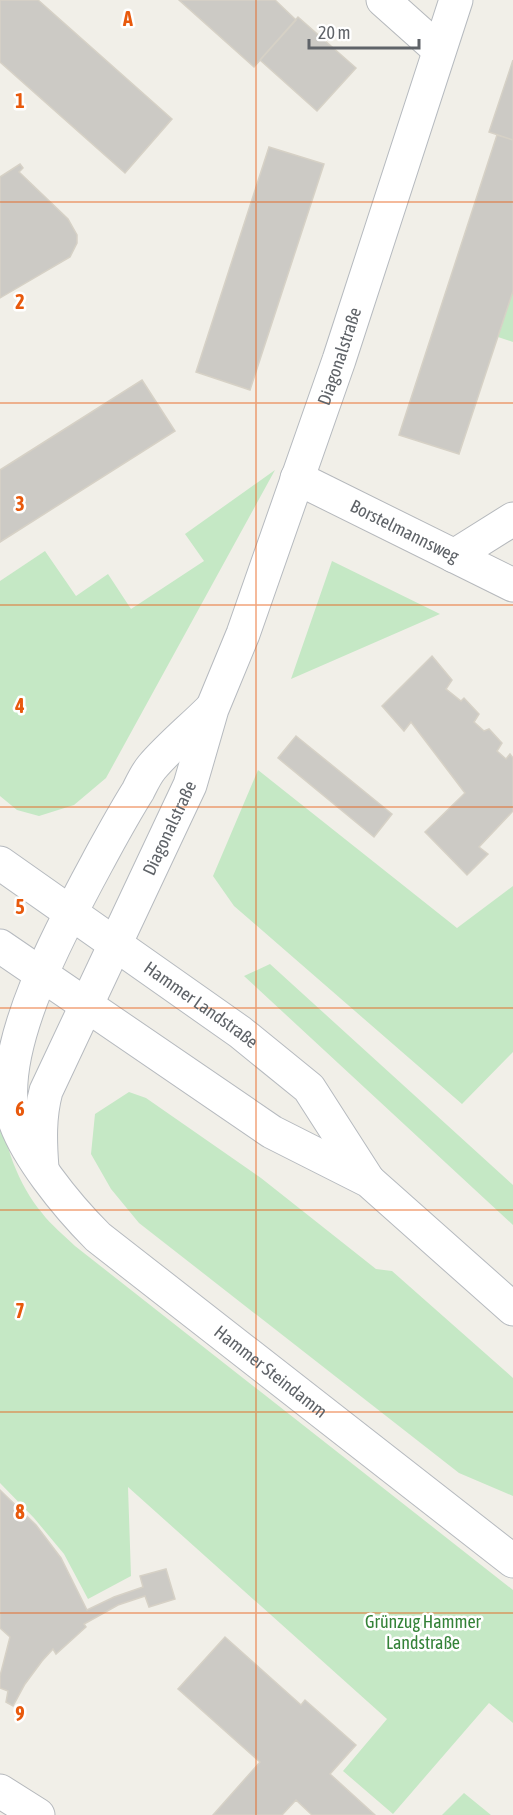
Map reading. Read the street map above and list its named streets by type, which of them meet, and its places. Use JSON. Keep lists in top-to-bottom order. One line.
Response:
{"streets":{"street":["Diagonalstraße","Borstelmannsweg","Hammer Landstraße","Hammer Steindamm"]},"crossings":[["Diagonalstraße","Borstelmannsweg"],["Diagonalstraße","Hammer Landstraße"],["Diagonalstraße","Hammer Steindamm"],["Hammer Landstraße","Hammer Steindamm"]],"parks":["Grünzug Hammer Landstraße"],"scale_bar":"20 m","grid":{"columns":["A"],"rows":["1","2","3","4","5","6","7","8","9"]}}
